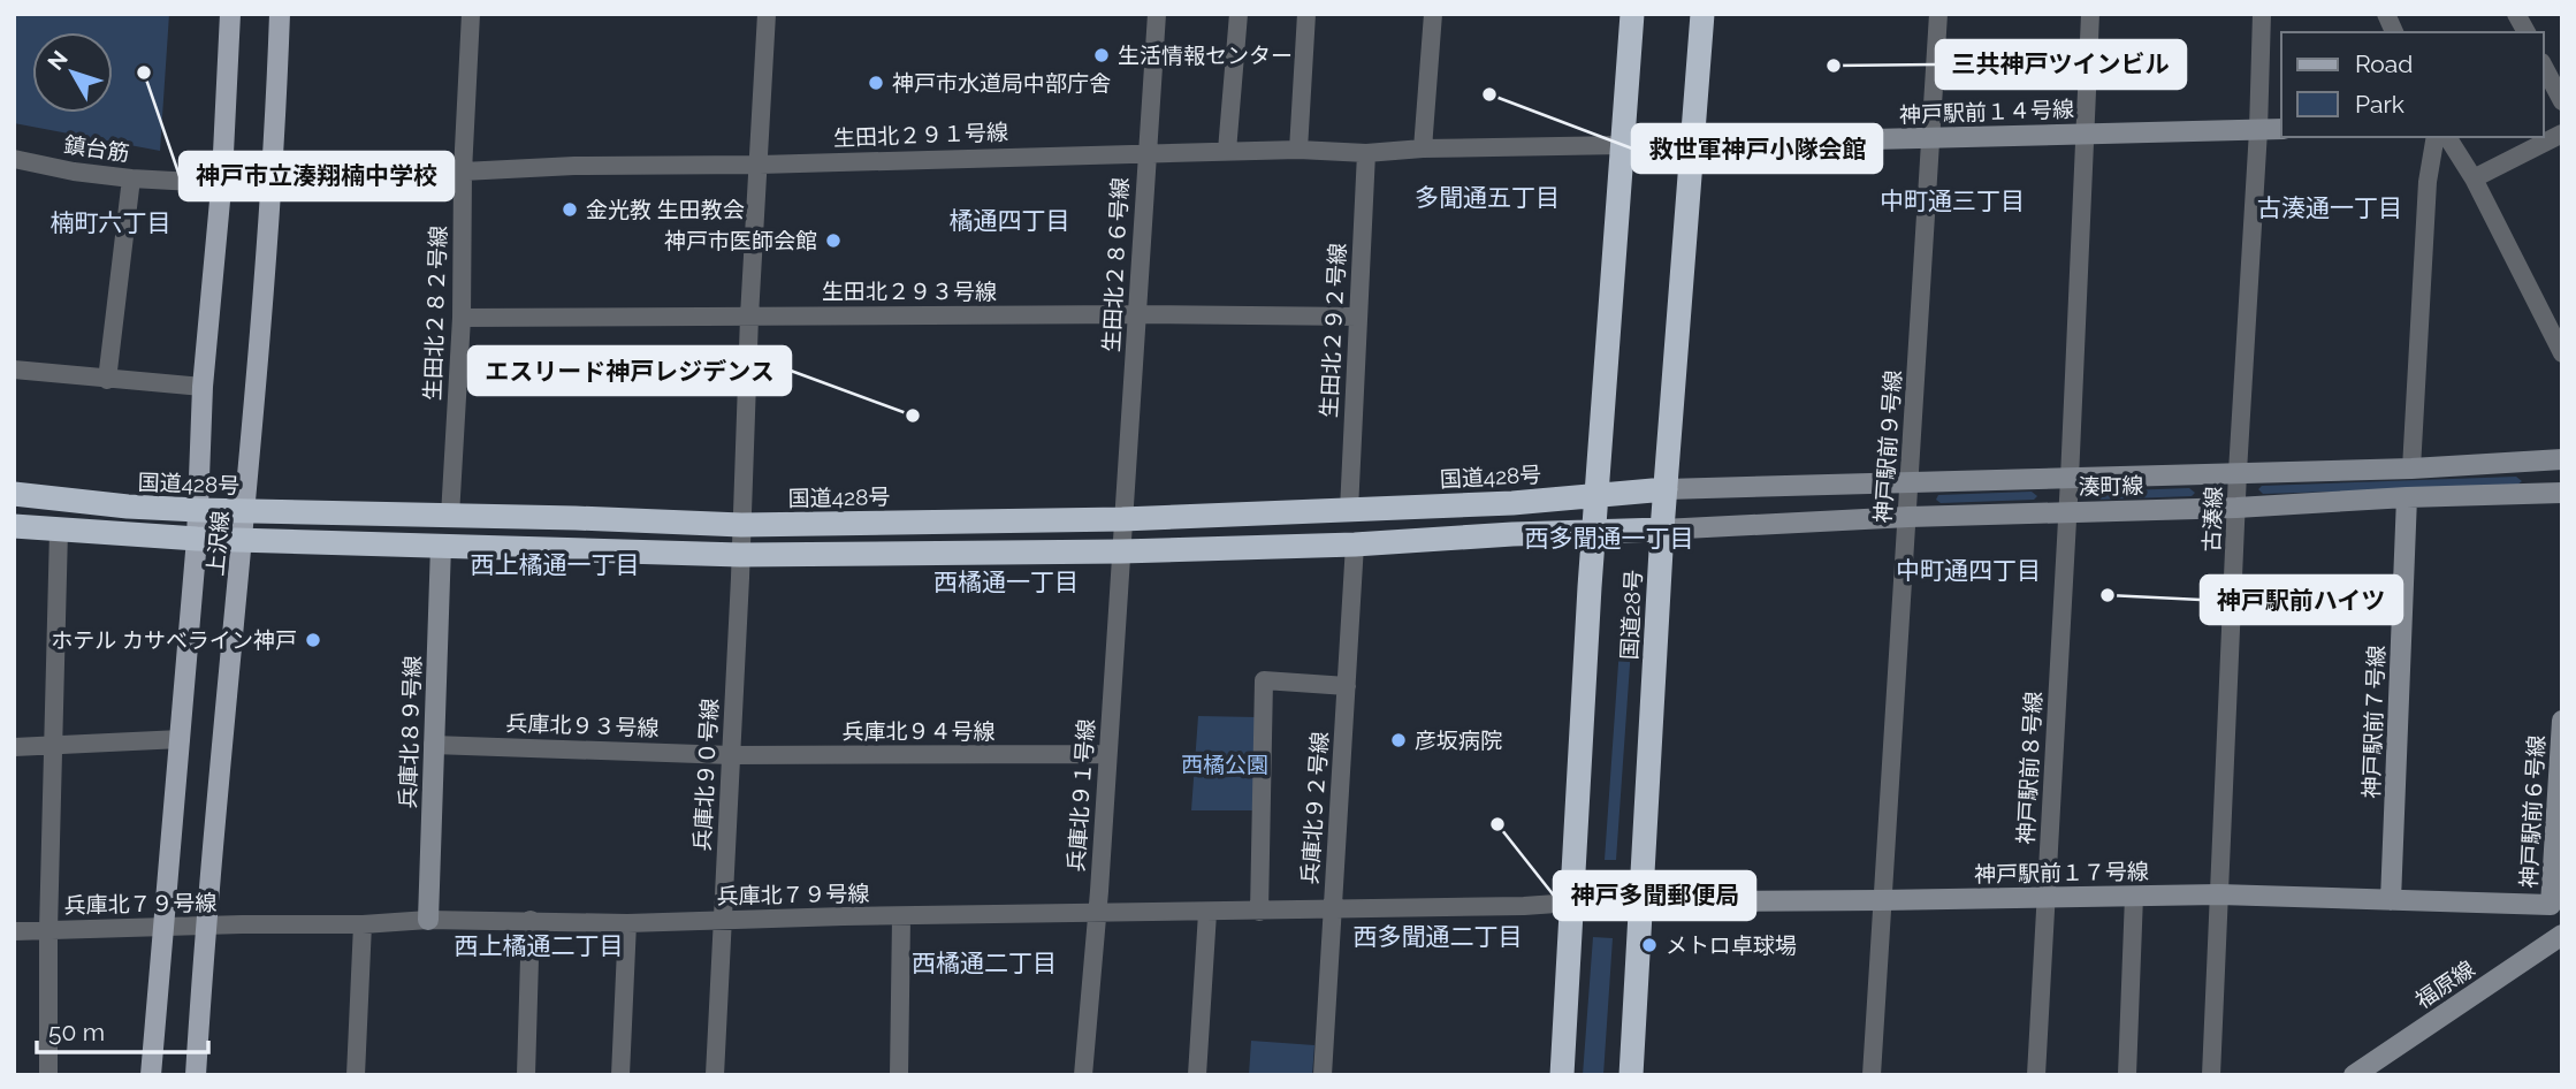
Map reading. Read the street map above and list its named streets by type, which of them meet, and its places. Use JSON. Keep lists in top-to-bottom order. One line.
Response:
{"streets":{"highway":["国道428号","国道28号"],"main road":["上沢線"],"street":["神戸駅前１４号線","生田北２９１号線","鎮台筋","生田北２８６号線","生田北２９３号線","生田北２８２号線","生田北２９２号線","神戸駅前９号線","湊町線","古湊線","神戸駅前７号線","兵庫北９３号線","兵庫北９４号線","兵庫北８９号線","神戸駅前８号線","兵庫北９０号線","兵庫北９１号線","兵庫北９２号線","神戸駅前６号線","神戸駅前１７号線","兵庫北７９号線","福原線"]},"crossings":[["神戸駅前１４号線","神戸駅前９号線"],["神戸駅前１４号線","古湊線"],["神戸駅前１４号線","国道28号"],["生田北２９１号線","鎮台筋"],["生田北２９１号線","生田北２８６号線"],["生田北２９１号線","生田北２８２号線"],["生田北２９１号線","生田北２９２号線"],["生田北２９１号線","上沢線"],["生田北２９１号線","国道28号"],["生田北２９１号線","兵庫北９０号線"],["鎮台筋","上沢線"],["生田北２８６号線","生田北２９３号線"],["生田北２８６号線","国道428号"],["生田北２８６号線","兵庫北９１号線"],["生田北２９３号線","生田北２８２号線"],["生田北２９３号線","生田北２９２号線"],["生田北２９３号線","兵庫北９０号線"],["生田北２８２号線","国道428号"],["生田北２９２号線","国道428号"],["神戸駅前９号線","湊町線"],["神戸駅前９号線","神戸駅前１７号線"],["国道428号","湊町線"],["国道428号","上沢線"],["国道428号","国道28号"],["国道428号","兵庫北９０号線"],["国道428号","兵庫北９１号線"],["湊町線","古湊線"],["湊町線","国道28号"],["湊町線","神戸駅前７号線"],["湊町線","神戸駅前８号線"],["古湊線","神戸駅前１７号線"],["上沢線","兵庫北７９号線"],["国道28号","神戸駅前１７号線"],["国道28号","兵庫北７９号線"],["神戸駅前７号線","神戸駅前１７号線"],["兵庫北９３号線","兵庫北９４号線"],["兵庫北９３号線","兵庫北８９号線"],["兵庫北９３号線","兵庫北９０号線"],["兵庫北９４号線","兵庫北９０号線"],["兵庫北９４号線","兵庫北９１号線"],["兵庫北８９号線","兵庫北７９号線"],["神戸駅前８号線","神戸駅前１７号線"],["兵庫北９０号線","兵庫北７９号線"],["兵庫北９１号線","兵庫北７９号線"],["兵庫北９２号線","兵庫北７９号線"],["神戸駅前６号線","神戸駅前１７号線"],["神戸駅前１７号線","兵庫北７９号線"]],"districts":["多聞通五丁目","中町通三丁目","古湊通一丁目","橘通四丁目","楠町六丁目","西多聞通一丁目","西上橘通一丁目","中町通四丁目","西橘通一丁目","西多聞通二丁目","西上橘通二丁目","西橘通二丁目"],"parks":["西橘公園"],"places":["生活情報センター","三共神戸ツインビル","神戸市立湊翔楠中学校","神戸市水道局中部庁舎","救世軍神戸小隊会館","金光教 生田教会","神戸市医師会館","エスリード神戸レジデンス","神戸駅前ハイツ","ホテル カサベライン神戸","彦坂病院","神戸多聞郵便局","メトロ卓球場"],"legend":["Road","Park"],"scale_bar":"50 m","north":"top left"}
